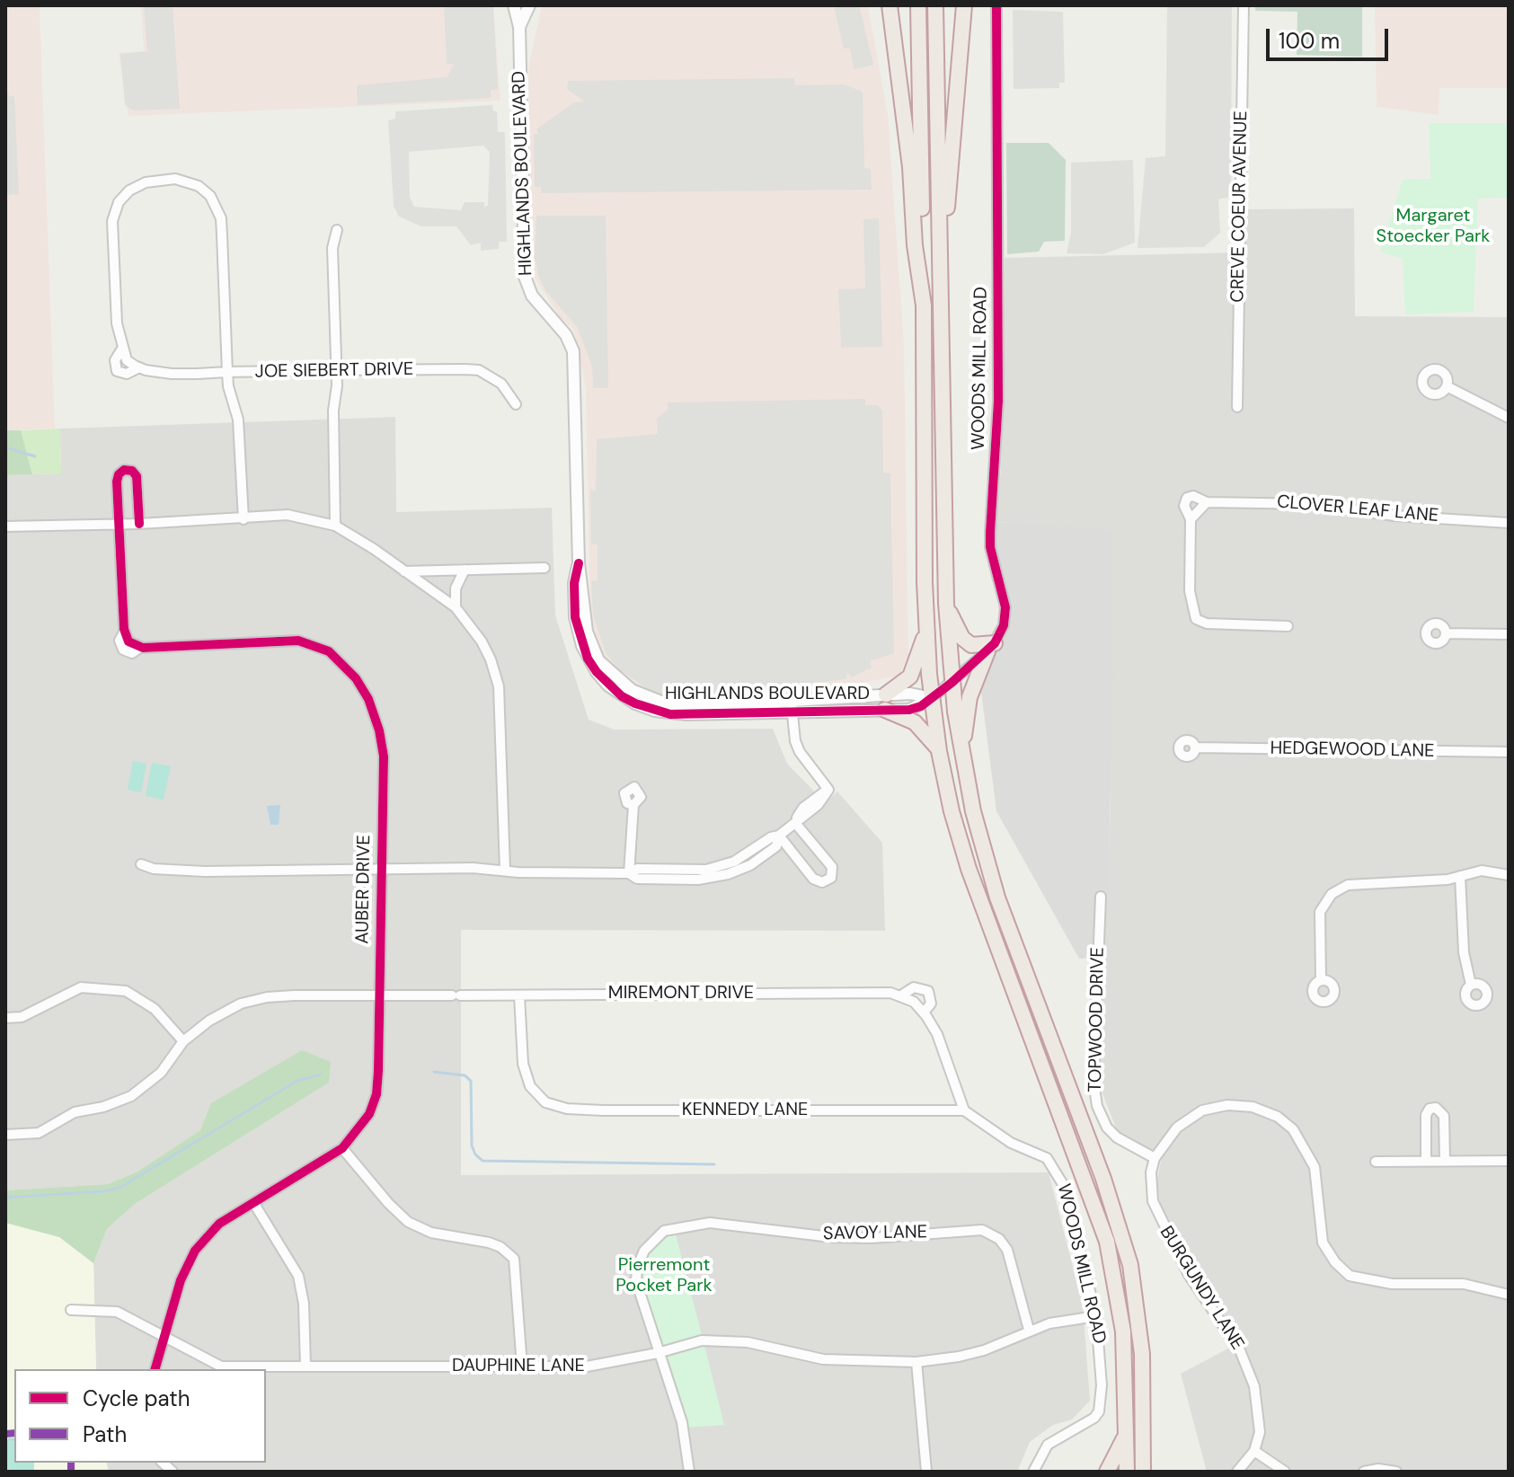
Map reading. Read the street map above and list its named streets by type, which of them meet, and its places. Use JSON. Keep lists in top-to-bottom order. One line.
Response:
{"streets":{"street":["HIGHLANDS BOULEVARD","CREVE COEUR AVENUE","WOODS MILL ROAD","JOE SIEBERT DRIVE","CLOVER LEAF LANE","HEDGEWOOD LANE","AUBER DRIVE","MIREMONT DRIVE","TOPWOOD DRIVE","KENNEDY LANE","SAVOY LANE","BURGUNDY LANE","DAUPHINE LANE"]},"crossings":[["WOODS MILL ROAD","MIREMONT DRIVE"],["WOODS MILL ROAD","KENNEDY LANE"],["WOODS MILL ROAD","DAUPHINE LANE"],["AUBER DRIVE","MIREMONT DRIVE"],["AUBER DRIVE","DAUPHINE LANE"],["MIREMONT DRIVE","KENNEDY LANE"],["TOPWOOD DRIVE","BURGUNDY LANE"],["SAVOY LANE","DAUPHINE LANE"]],"parks":["Margaret Stoecker Park","Pierremont Pocket Park"],"legend":["Cycle path","Path"],"scale_bar":"100 m"}
